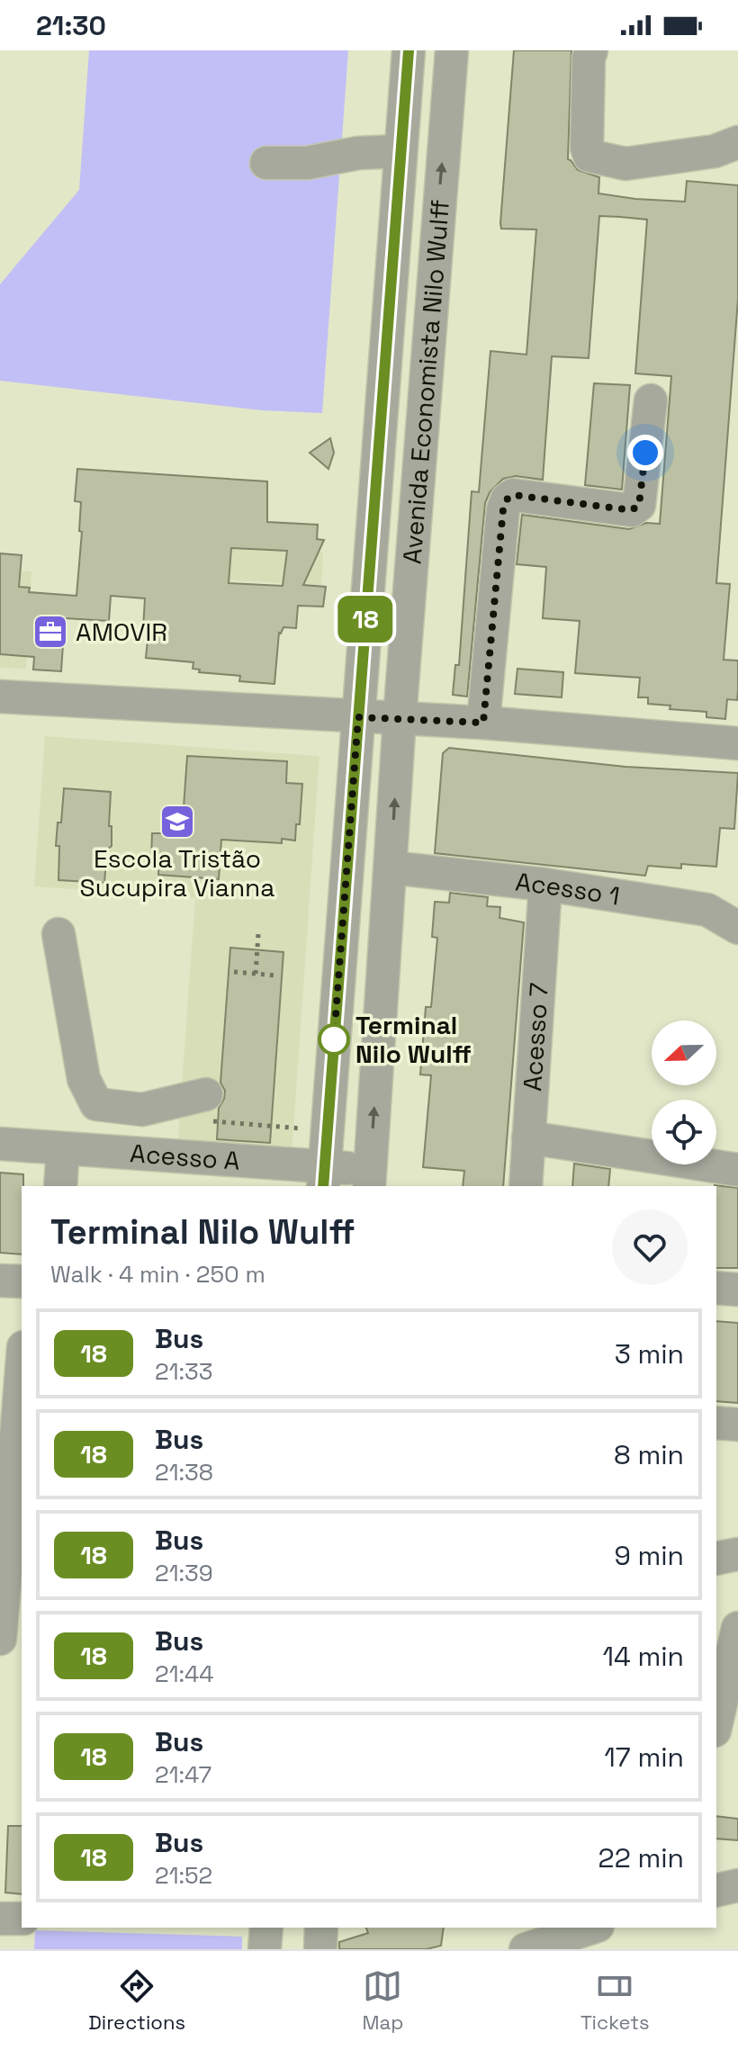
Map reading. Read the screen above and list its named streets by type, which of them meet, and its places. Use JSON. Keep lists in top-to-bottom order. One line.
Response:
{"streets":{"street":["Avenida Economista Nilo Wulff","Acesso 1","Acesso 7","Acesso A"]},"crossings":[["Avenida Economista Nilo Wulff","Acesso 1"],["Avenida Economista Nilo Wulff","Acesso A"],["Acesso 1","Acesso 7"]],"places":{"office":["AMOVIR"],"school or university":["Escola Tristão Sucupira Vianna"],"other":["Terminal Nilo Wulff"]},"lines":["bus line 18"],"north":"left","page":{"status":"21:30","on_map":"18","heading":["Terminal Nilo Wulff","Walk · 4 min · 250 m"],"list":[{"mark":"18","name":"Bus","note":"21:33","value":"3 min"},{"mark":"18","name":"Bus","note":"21:38","value":"8 min"},{"mark":"18","name":"Bus","note":"21:39","value":"9 min"},{"mark":"18","name":"Bus","note":"21:44","value":"14 min"},{"mark":"18","name":"Bus","note":"21:47","value":"17 min"},{"mark":"18","name":"Bus","note":"21:52","value":"22 min"}],"tabs":["Directions","Map","Tickets"]}}
